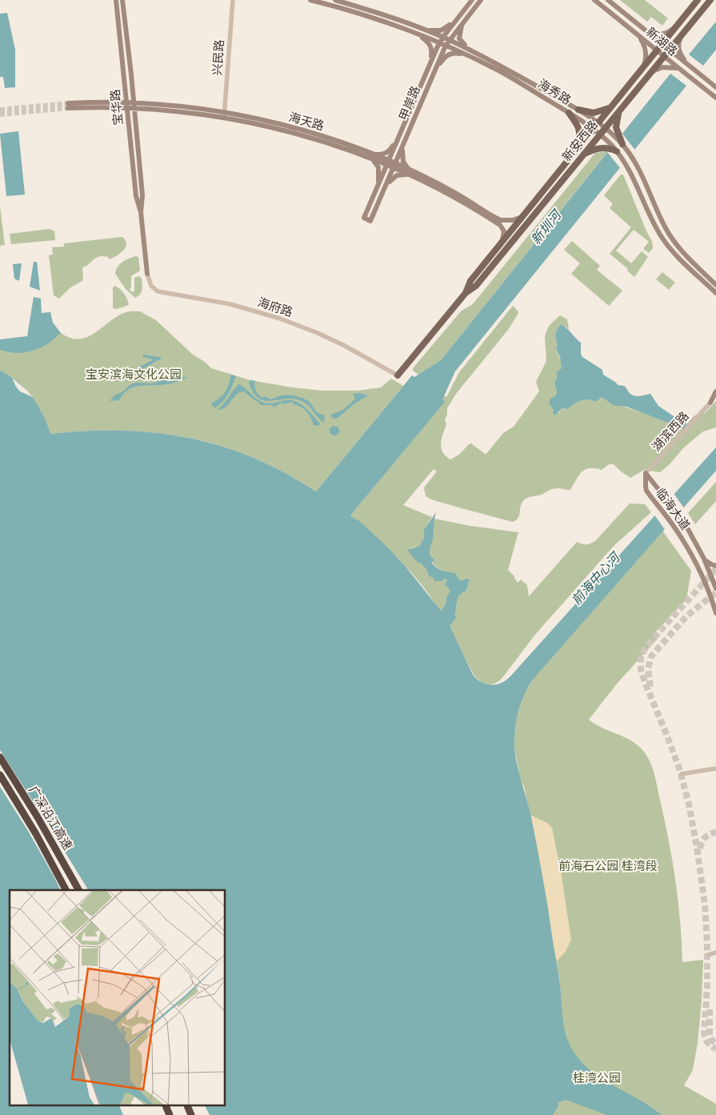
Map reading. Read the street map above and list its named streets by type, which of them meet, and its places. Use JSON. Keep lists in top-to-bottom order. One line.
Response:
{"streets":{"highway":["广深沿江高速"],"main road":["新湖路","海秀路","甲岸路","宝华路","海天路","新安西路","湖滨西路","临海大道"],"street":["兴民路","海府路"]},"crossings":[["新湖路","新安西路"],["兴民路","海天路"],["海秀路","甲岸路"],["海秀路","新安西路"],["甲岸路","海天路"],["宝华路","海天路"],["宝华路","海府路"],["海天路","新安西路"],["新安西路","海府路"],["湖滨西路","临海大道"]],"water":["新圳河","前海中心河"],"parks":["宝安滨海文化公园","前海石公园 桂湾段","桂湾公园"]}
